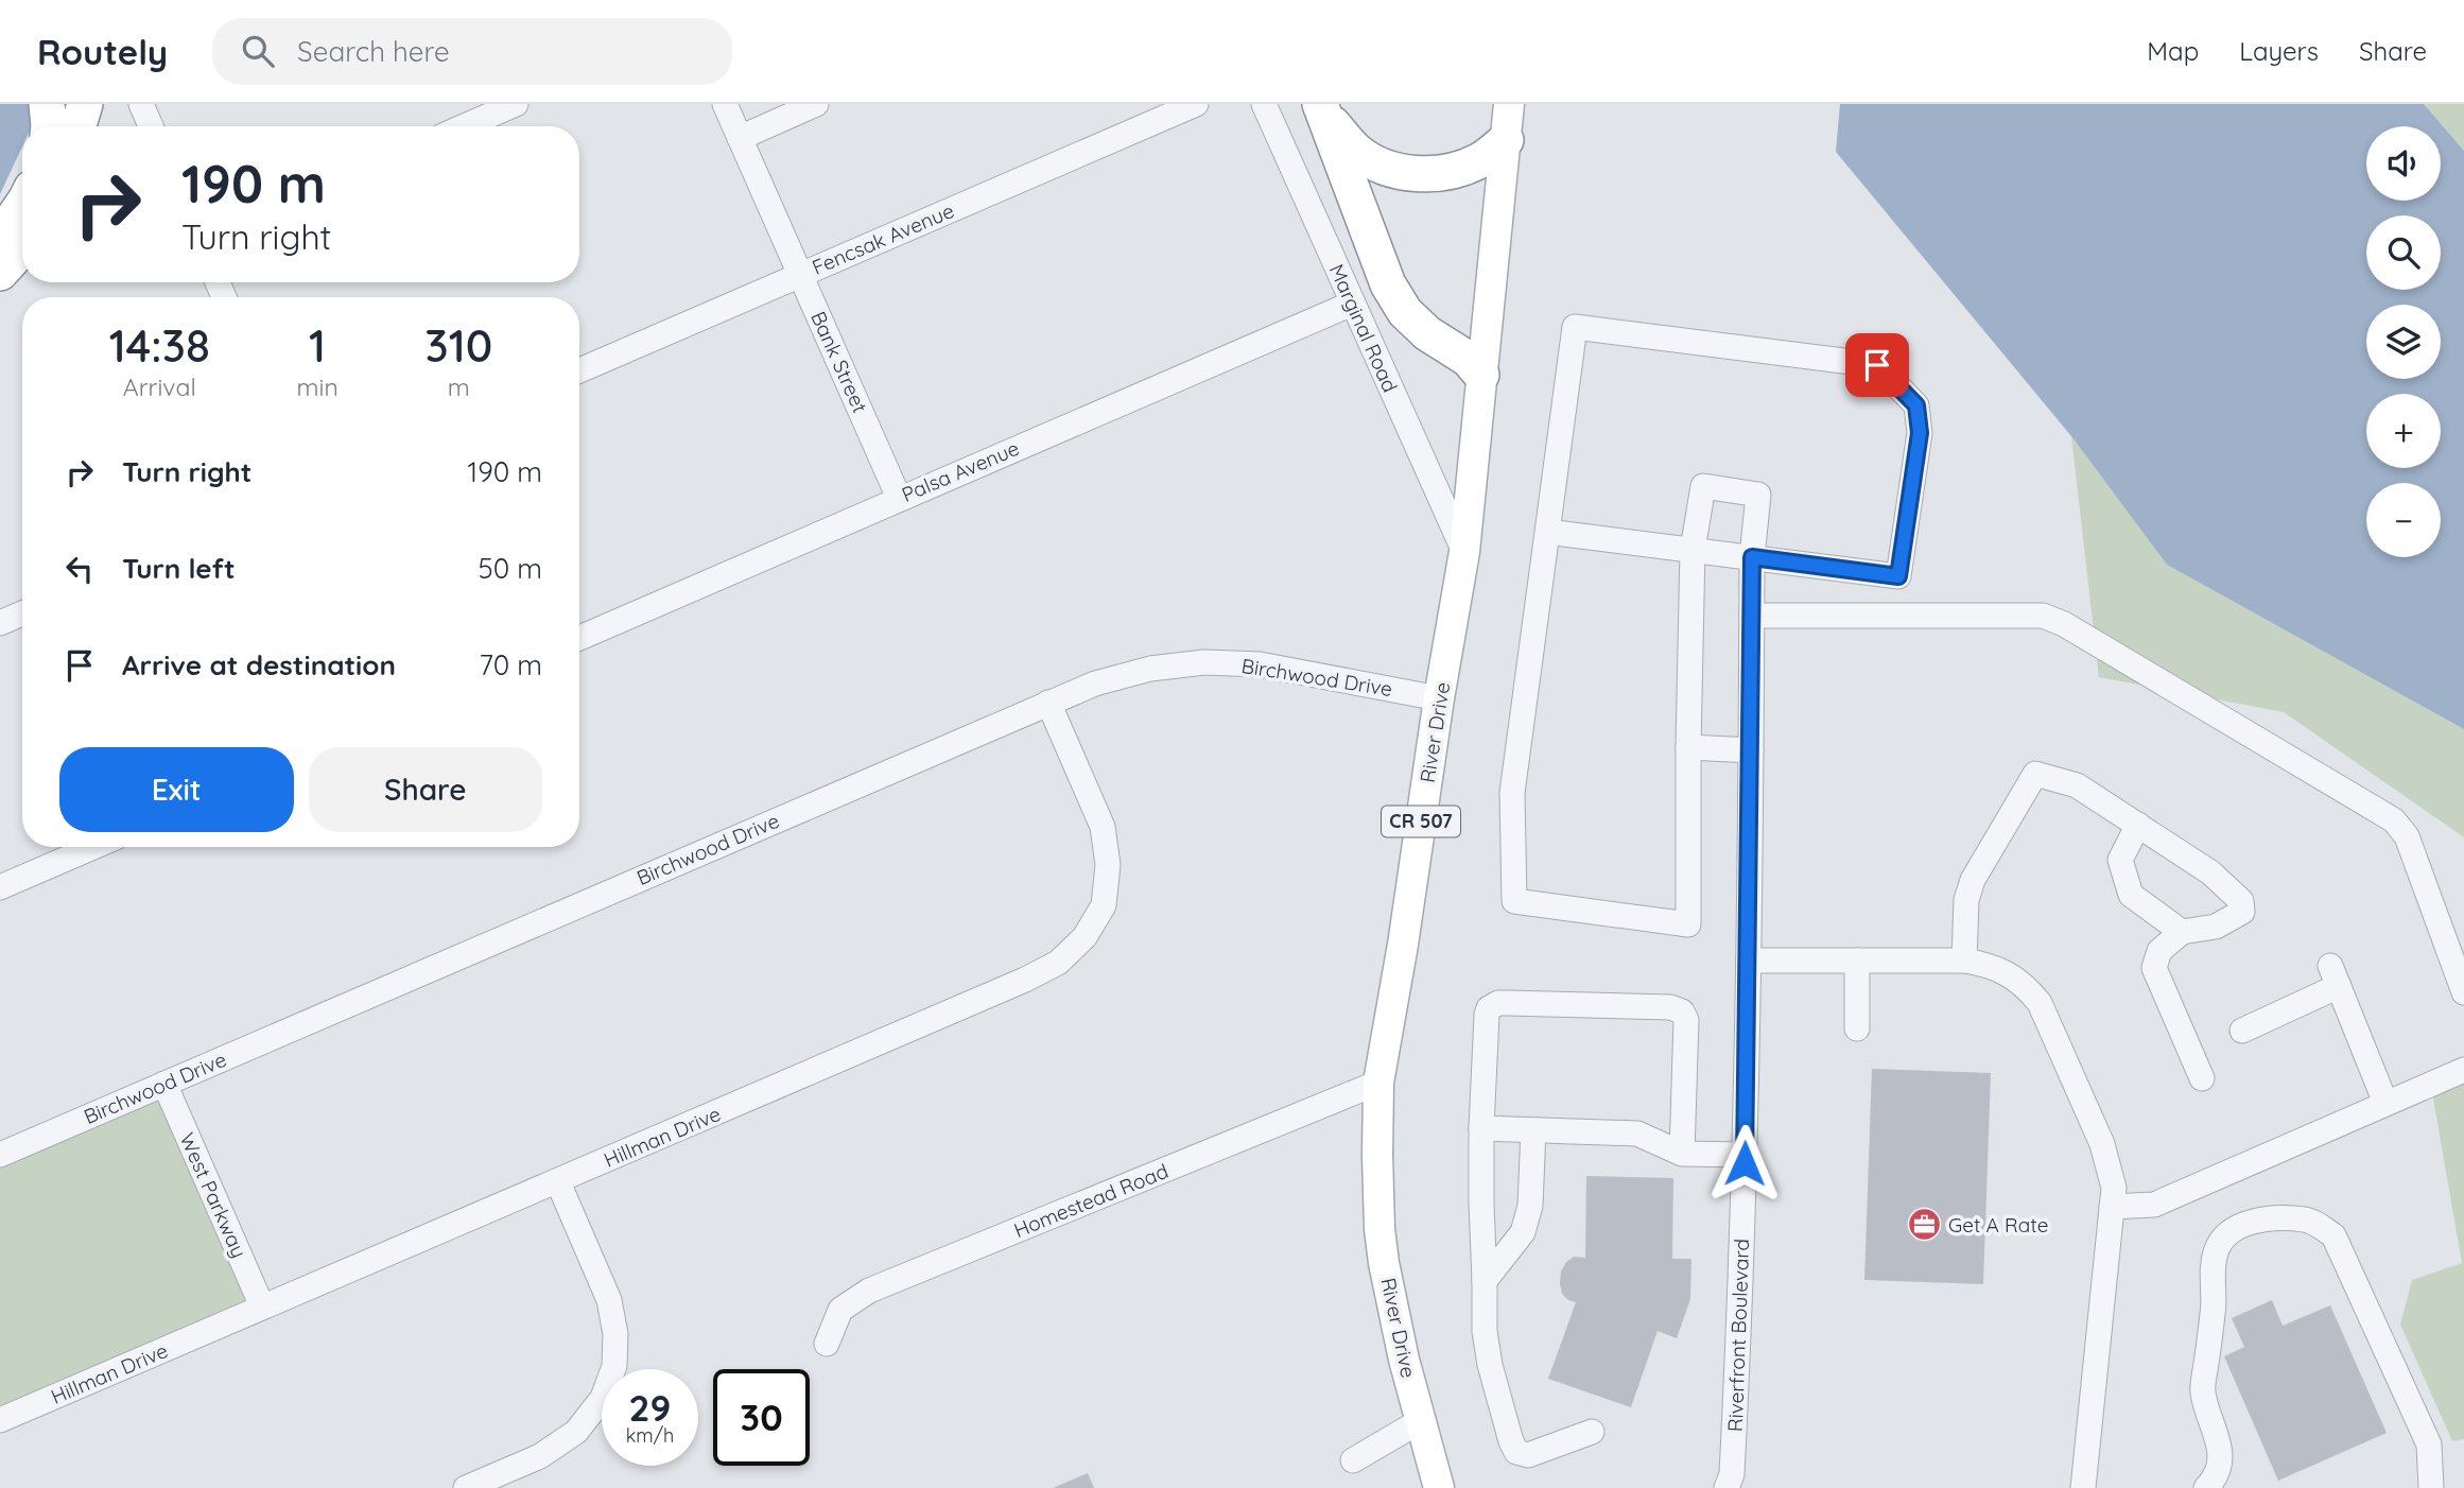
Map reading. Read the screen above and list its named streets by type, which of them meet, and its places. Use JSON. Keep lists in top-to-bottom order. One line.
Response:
{"streets":{"main road":["River Drive","CR 507"],"street":["Fencsak Avenue","Marginal Road","Bank Street","Palsa Avenue","Birchwood Drive","Hillman Drive","West Parkway","Homestead Road","Riverfront Boulevard"]},"crossings":[["Fencsak Avenue","Bank Street"],["Marginal Road","Palsa Avenue"],["Marginal Road","River Drive"],["Bank Street","Palsa Avenue"],["Birchwood Drive","River Drive"],["Birchwood Drive","Hillman Drive"],["Birchwood Drive","West Parkway"],["River Drive","Homestead Road"],["Hillman Drive","West Parkway"]],"places":{"office":["Get A Rate"]},"page":{"header":"Routely","search":"Search here","nav":["Map","Layers","Share"],"map_buttons":["+","−"],"turn":["190 m","Turn right"],"eta":["14:38","Arrival","1","min","310","m"],"list":[{"name":"Turn right","value":"190 m"},{"name":"Turn left","value":"50 m"},{"name":"Arrive at destination","value":"70 m"}],"buttons":["Exit","Share"],"speed":"29 km/h","limit":"30"}}
